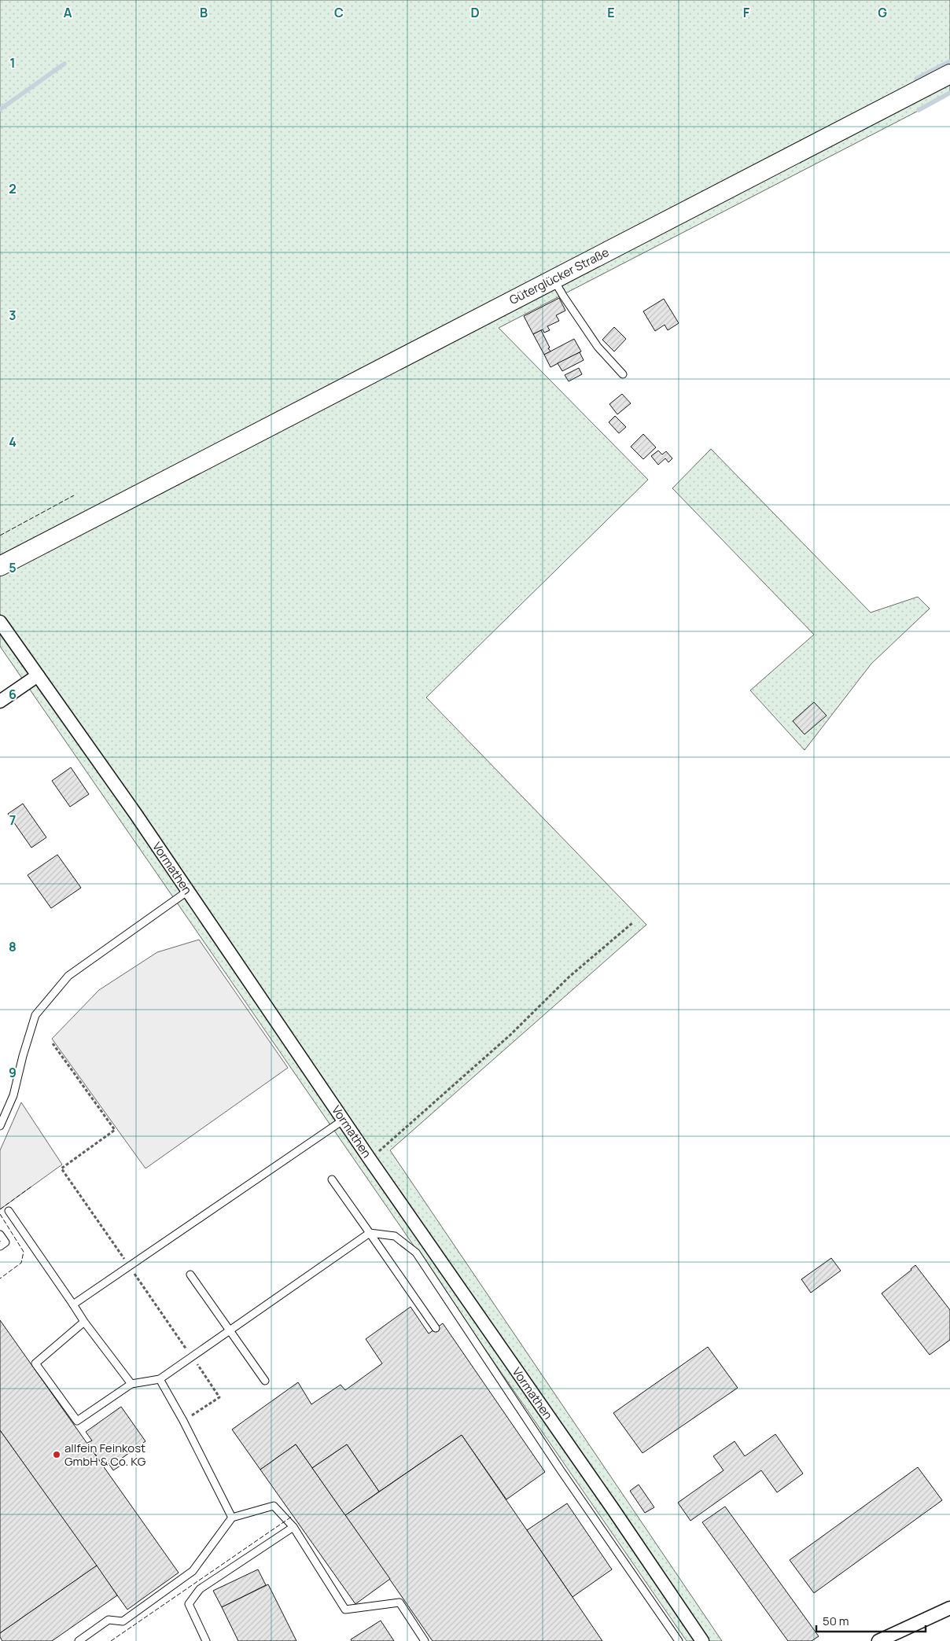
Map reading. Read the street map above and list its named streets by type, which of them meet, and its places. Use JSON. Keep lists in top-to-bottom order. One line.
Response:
{"streets":{"street":["Güterglücker Straße","Vormathen"]},"places":["allfein Feinkost GmbH & Co. KG"],"scale_bar":"50 m","grid":{"columns":["A","B","C","D","E","F","G"],"rows":["1","2","3","4","5","6","7","8","9"]}}
